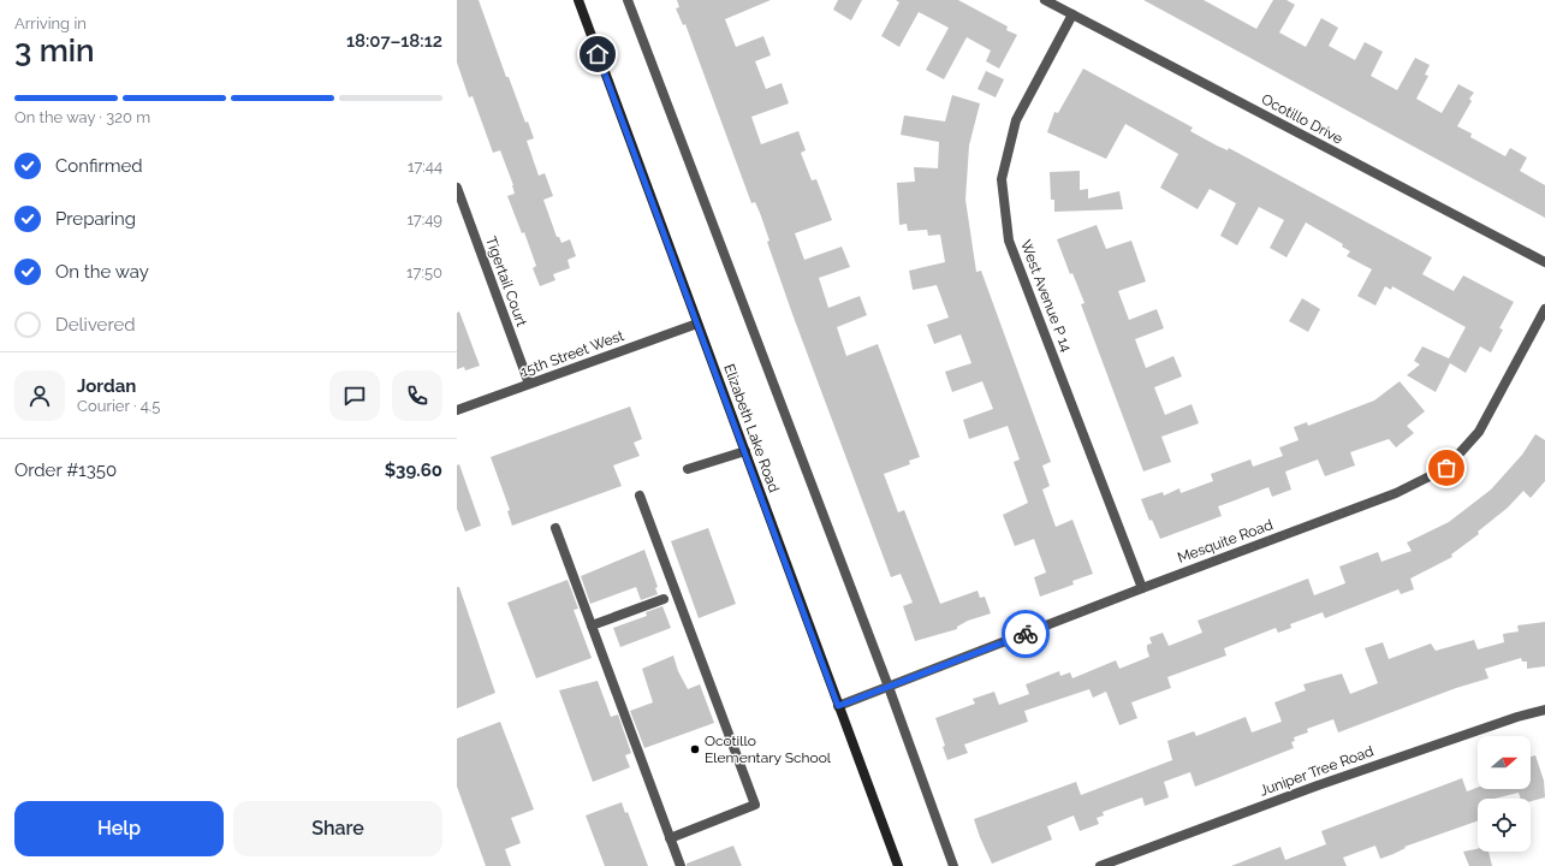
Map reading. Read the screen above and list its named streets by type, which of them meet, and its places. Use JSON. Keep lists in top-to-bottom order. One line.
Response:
{"streets":{"main road":["Elizabeth Lake Road"],"street":["Ocotillo Drive","Tigertail Court","West Avenue P 14","15th Street West","Mesquite Road","Juniper Tree Road"]},"crossings":[["Ocotillo Drive","West Avenue P 14"],["Tigertail Court","15th Street West"],["West Avenue P 14","Mesquite Road"],["15th Street West","Elizabeth Lake Road"],["Elizabeth Lake Road","Mesquite Road"]],"places":["Ocotillo Elementary School"],"north":"right","page":{"heading":["3 min","Arriving in","18:07–18:12"],"panel":["Jordan","Courier · 4.5","Order #1350","$39.60"],"bar":"On the way · 320 m","list":[["Confirmed","17:44"],["Preparing","17:49"],["On the way","17:50"],"Delivered"],"buttons":["Help","Share"]}}
